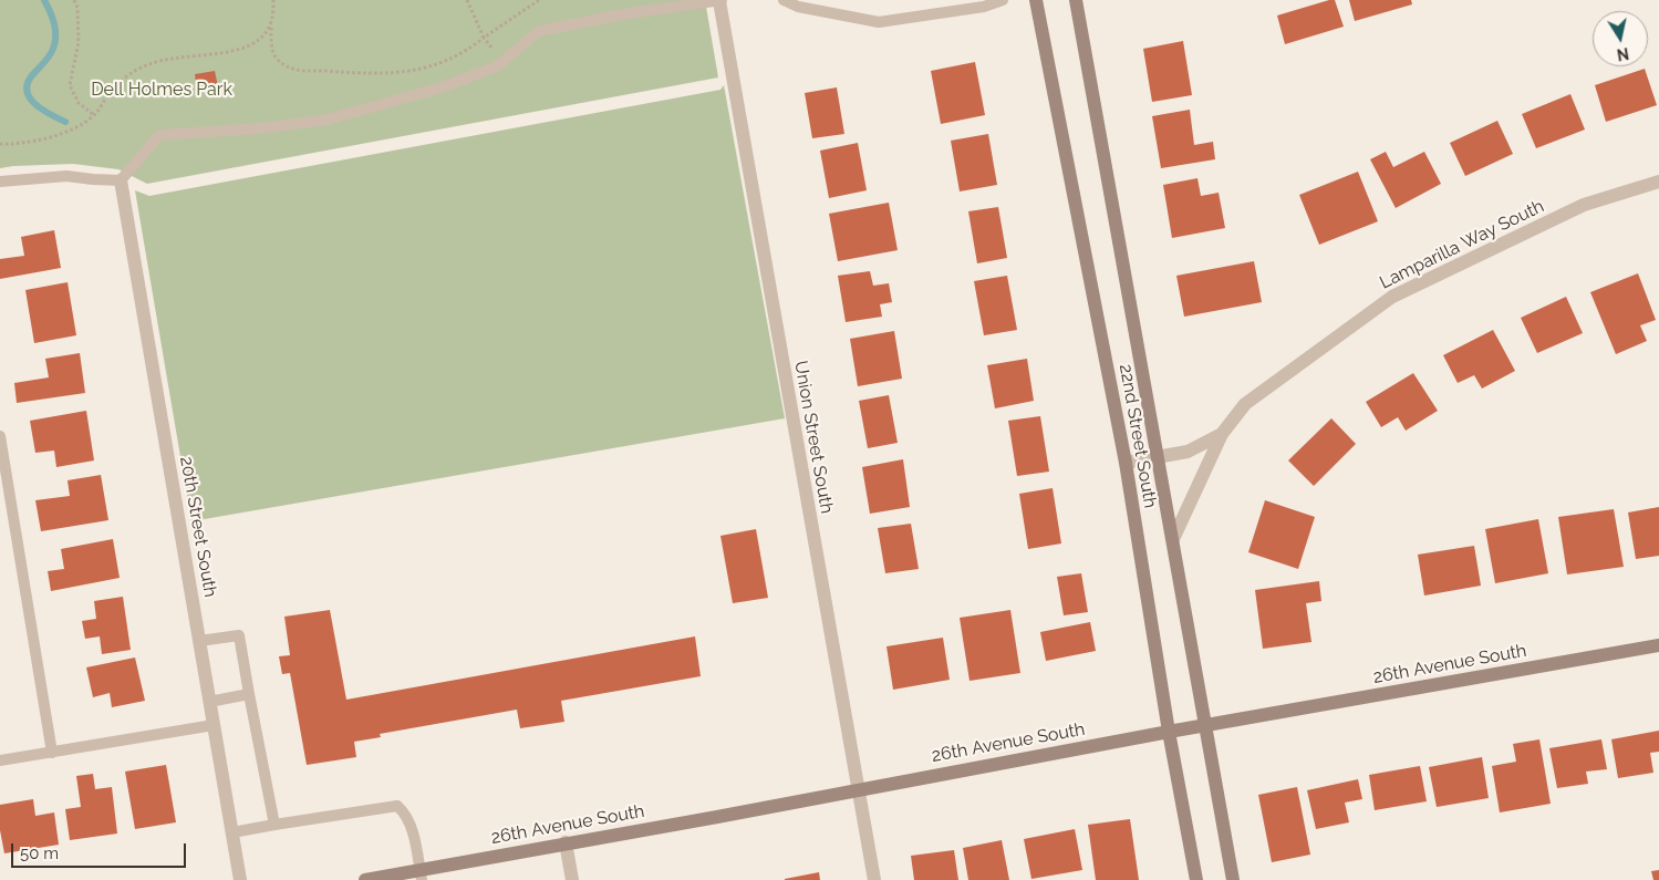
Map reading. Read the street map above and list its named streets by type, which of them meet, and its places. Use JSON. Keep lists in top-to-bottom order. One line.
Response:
{"streets":{"street":["Lamparilla Way South","22nd Street South","Union Street South","20th Street South","26th Avenue South"]},"crossings":[["Lamparilla Way South","22nd Street South"],["22nd Street South","26th Avenue South"],["Union Street South","26th Avenue South"]],"parks":["Dell Holmes Park"],"scale_bar":"50 m","north":"bottom"}
